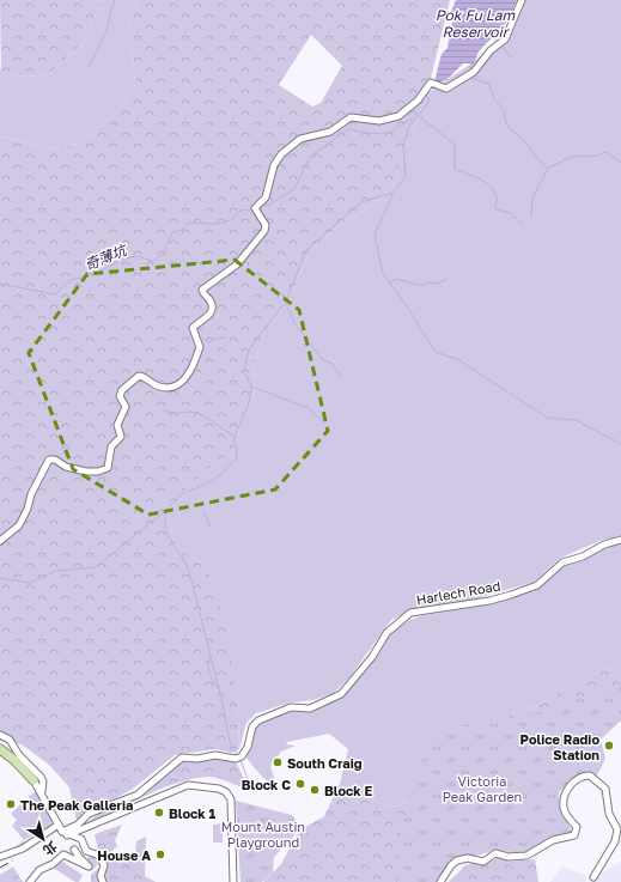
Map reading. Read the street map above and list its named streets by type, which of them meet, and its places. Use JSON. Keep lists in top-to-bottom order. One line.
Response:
{"streets":{"street":["Harlech Road"]},"water":["Pok Fu Lam Reservoir","奇薄坑"],"parks":["Victoria Peak Garden","Mount Austin Playground"],"places":["Police Radio Station","South Craig","Block C","Block E","The Peak Galleria","Block 1","House A"],"north":"bottom right"}
